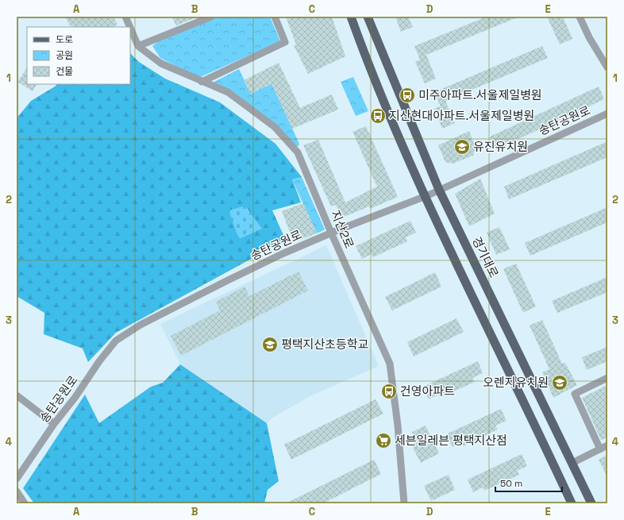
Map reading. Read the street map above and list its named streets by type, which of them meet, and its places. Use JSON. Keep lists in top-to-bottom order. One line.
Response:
{"streets":{"main road":["경기대로"],"street":["송탄공원로","지산2로"]},"crossings":[["송탄공원로","지산2로"],["송탄공원로","경기대로"]],"places":{"bus stop":["미주아파트.서울제일병원","지산현대아파트.서울제일병원","건영아파트"],"school or university":["유진유치원","평택지산초등학교","오렌지유치원"],"supermarket":["세븐일레븐 평택지산점"]},"legend":["도로","공원","건물"],"scale_bar":"50 m","grid":{"columns":["A","B","C","D","E"],"rows":["1","2","3","4"]}}
